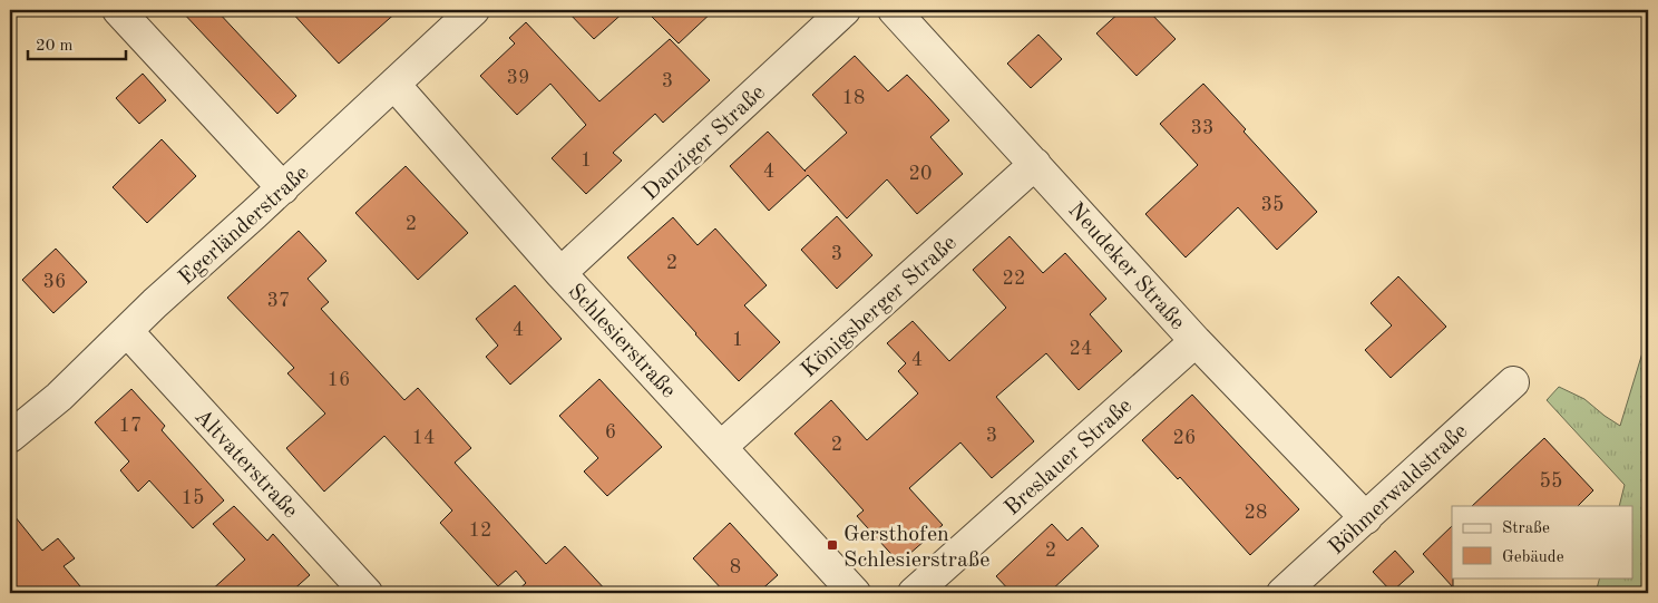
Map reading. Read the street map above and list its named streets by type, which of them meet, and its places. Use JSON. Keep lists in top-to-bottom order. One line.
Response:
{"streets":{"street":["Danziger Straße","Egerländerstraße","Neudeker Straße","Königsberger Straße","Schlesierstraße","Breslauer Straße","Altvaterstraße","Böhmerwaldstraße"]},"crossings":[["Danziger Straße","Schlesierstraße"],["Egerländerstraße","Schlesierstraße"],["Egerländerstraße","Altvaterstraße"],["Neudeker Straße","Königsberger Straße"],["Neudeker Straße","Breslauer Straße"],["Neudeker Straße","Böhmerwaldstraße"],["Königsberger Straße","Schlesierstraße"]],"places":{"transit":["Gersthofen Schlesierstraße"]},"house_numbers":["39","3","18","33","1","4","20","35","2","3","2","22","36","37","4","1","24","4","16","17","6","3","14","26","2","55","15","28","12","2","8"],"legend":["Straße","Gebäude"],"scale_bar":"20 m"}
